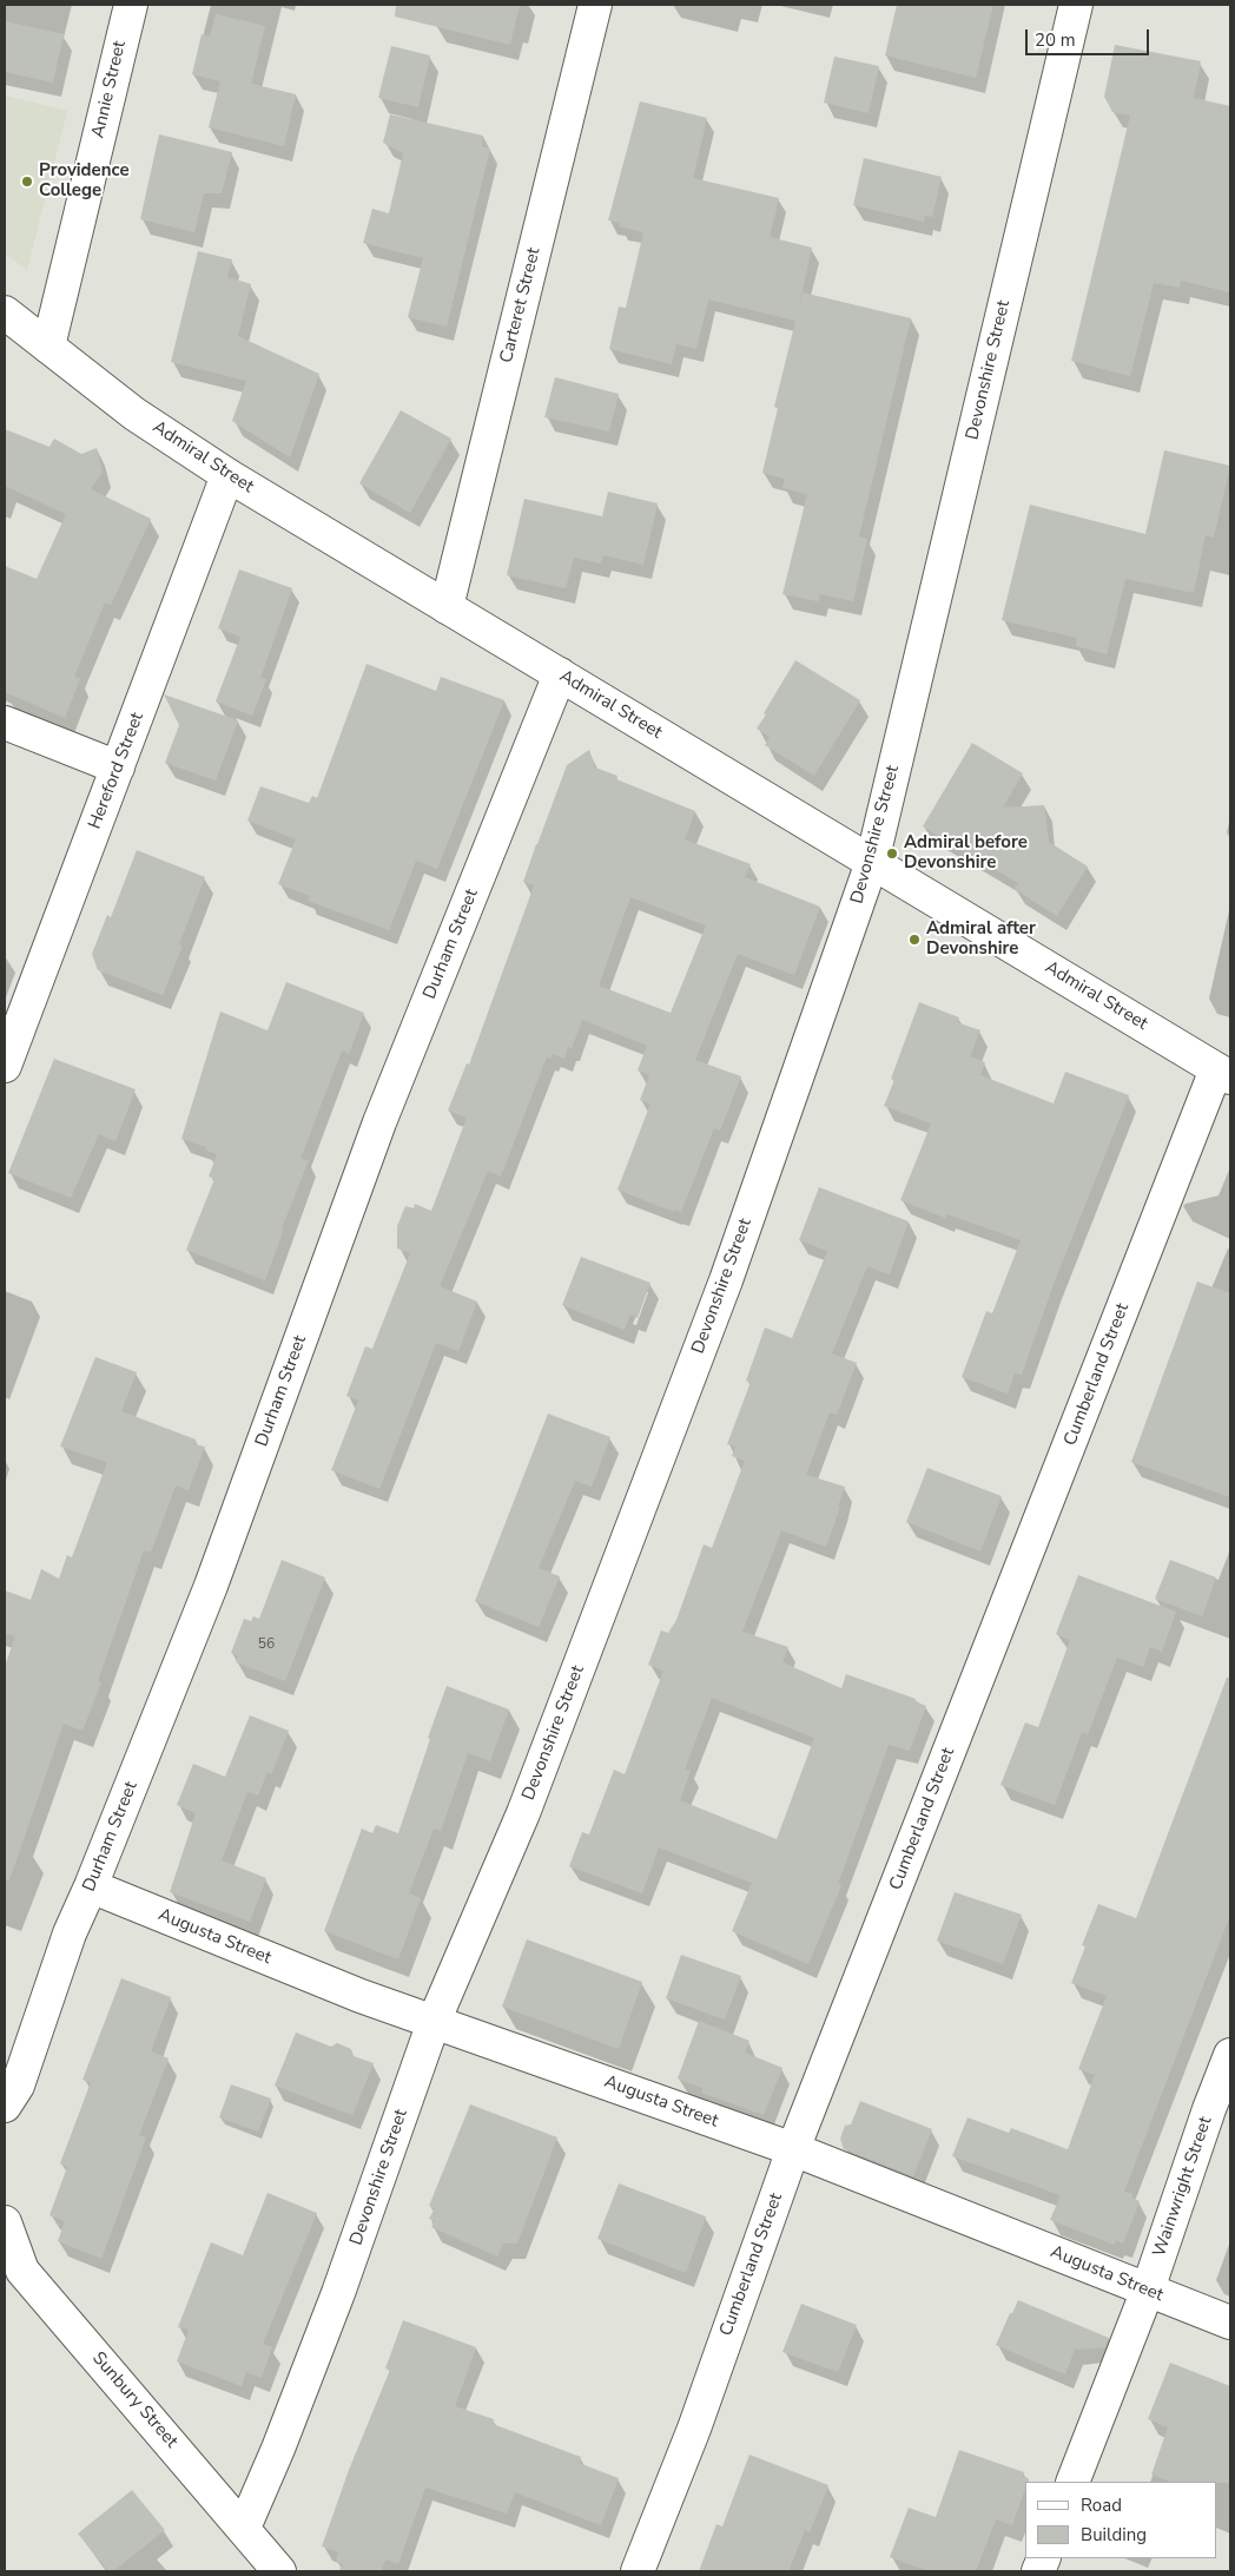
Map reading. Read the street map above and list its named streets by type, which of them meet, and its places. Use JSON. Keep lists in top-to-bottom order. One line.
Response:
{"streets":{"street":["Annie Street","Carteret Street","Devonshire Street","Admiral Street","Hereford Street","Durham Street","Cumberland Street","Augusta Street","Wainwright Street","Sunbury Street"]},"crossings":[["Annie Street","Admiral Street"],["Carteret Street","Admiral Street"],["Devonshire Street","Admiral Street"],["Devonshire Street","Augusta Street"],["Devonshire Street","Sunbury Street"],["Admiral Street","Hereford Street"],["Admiral Street","Durham Street"],["Admiral Street","Cumberland Street"],["Durham Street","Augusta Street"],["Cumberland Street","Augusta Street"],["Augusta Street","Wainwright Street"]],"places":["Providence College","Admiral before Devonshire","Admiral after Devonshire"],"house_numbers":["56"],"legend":["Road","Building"],"scale_bar":"20 m"}
